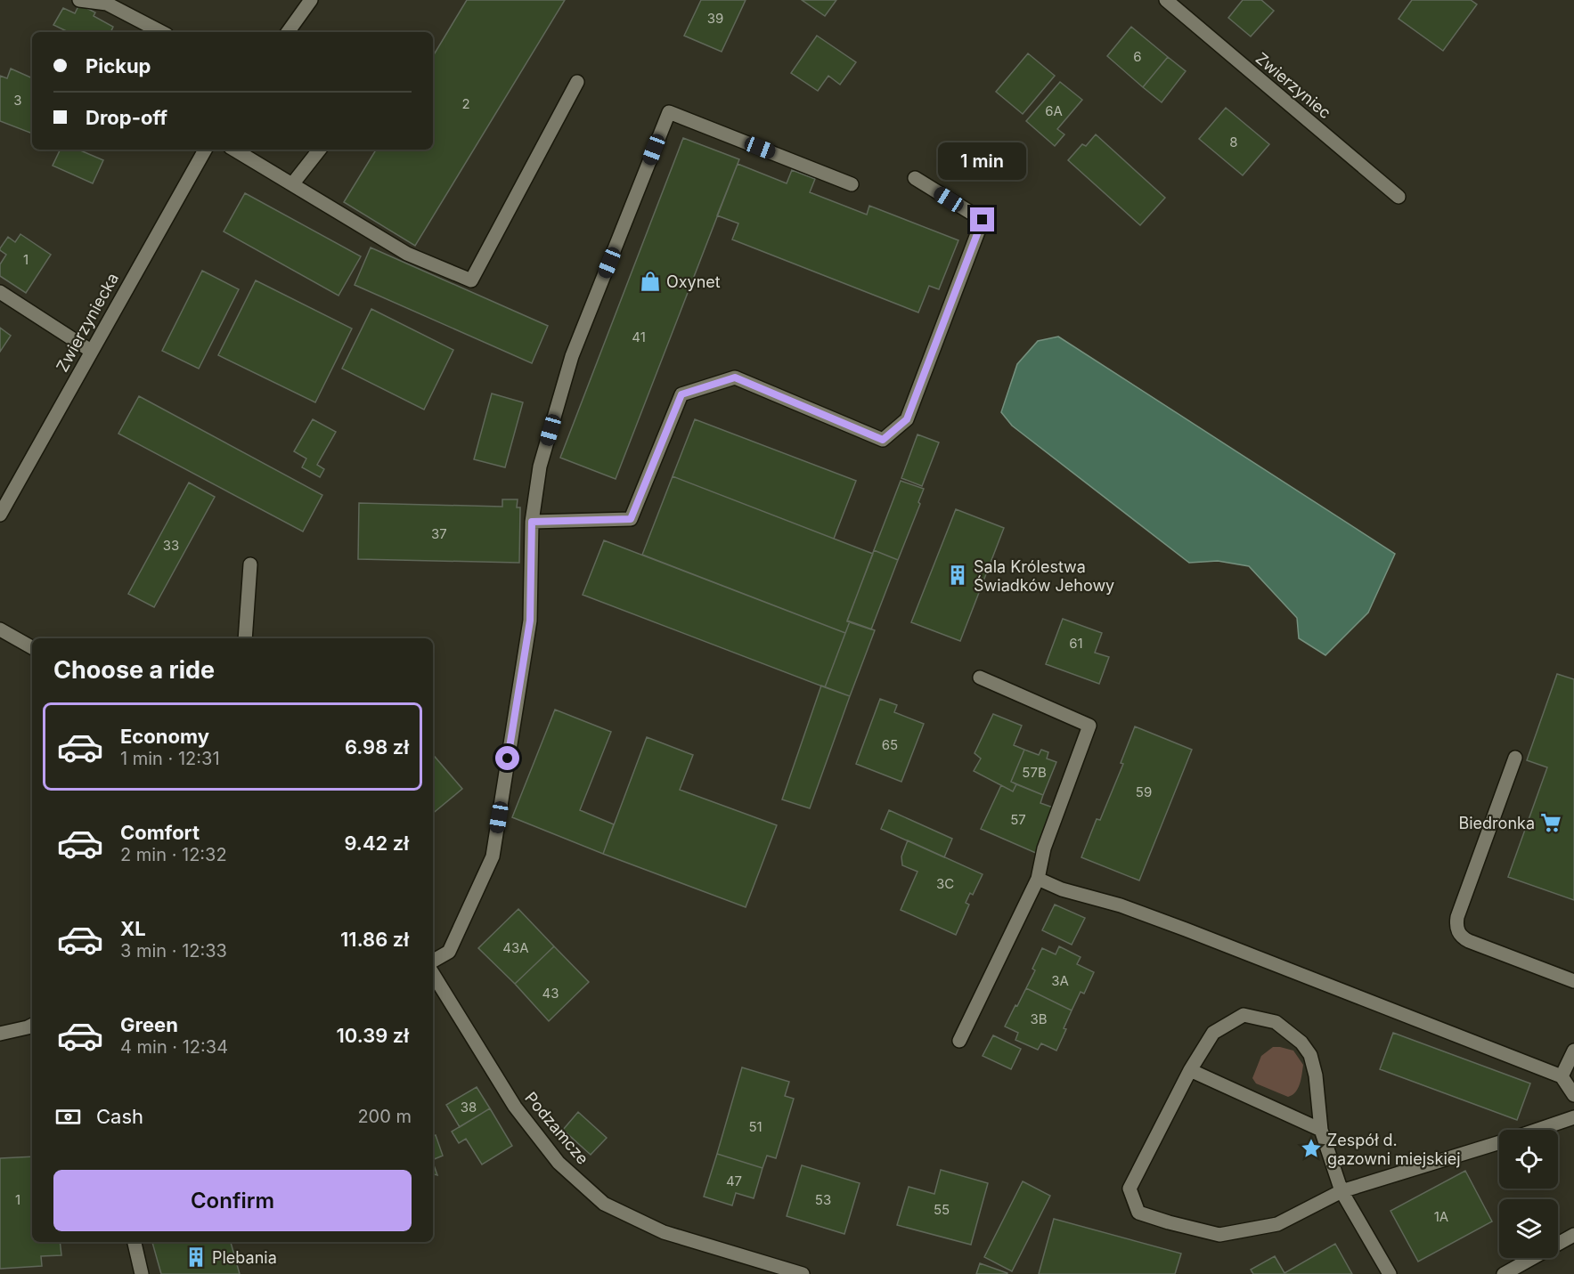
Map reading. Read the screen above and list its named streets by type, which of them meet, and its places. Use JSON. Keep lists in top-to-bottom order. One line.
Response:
{"streets":{"street":["Zwierzyniec","Zwierzyniecka","Podzamcze"]},"places":{"shop":["Oxynet"],"building":["Sala Królestwa Świadków Jehowy","Plebania"],"supermarket":["Biedronka"],"place":["Zespół d. gazowni miejskiej"]},"house_numbers":["39","6","3","2","6A","8","1","41","37","33","61","65","57B","59","57","3C","43A","3A","43","3B","38","51","47","1","53","55","1A"],"page":{"banner":["Pickup","Drop-off"],"bubble":"1 min","heading":"Choose a ride","list":[{"name":"Economy","note":"1 min · 12:31","value":"6.98 zł"},{"name":"Comfort","note":"2 min · 12:32","value":"9.42 zł"},{"name":"XL","note":"3 min · 12:33","value":"11.86 zł"},{"name":"Green","note":"4 min · 12:34","value":"10.39 zł"}],"pay":["Cash","200 m"],"buttons":"Confirm"}}
